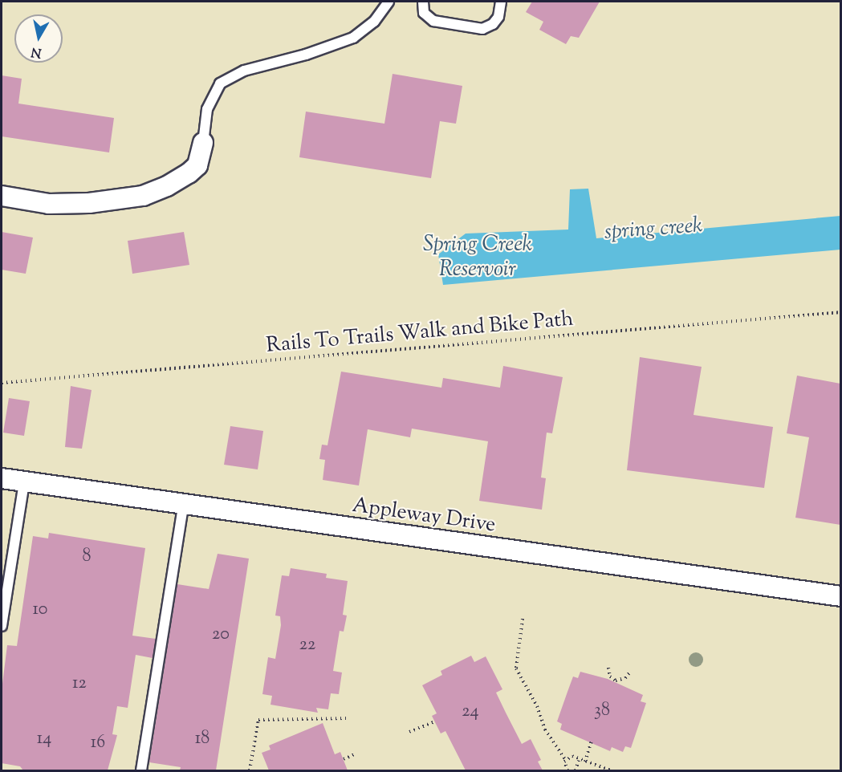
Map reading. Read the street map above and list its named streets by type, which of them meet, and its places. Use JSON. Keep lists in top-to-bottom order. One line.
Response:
{"streets":{"street":["Appleway Drive"],"path":["Rails To Trails Walk and Bike Path"]},"water":["spring creek","Spring Creek Reservoir"],"house_numbers":["8","10","20","22","12","38","24","14","18","16"],"north":"bottom"}
